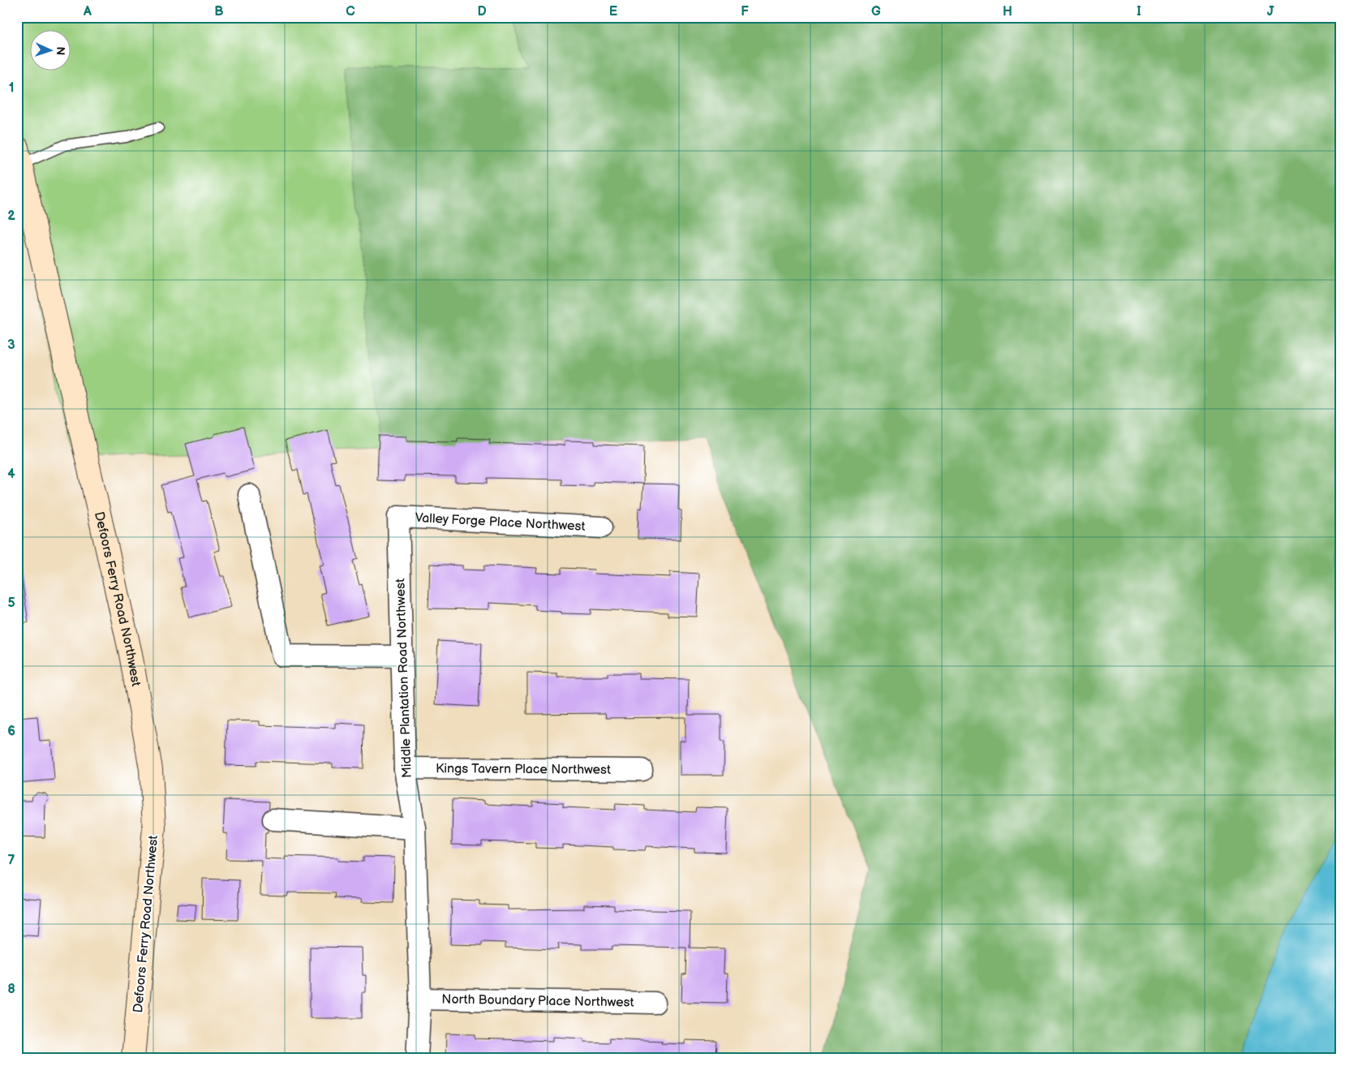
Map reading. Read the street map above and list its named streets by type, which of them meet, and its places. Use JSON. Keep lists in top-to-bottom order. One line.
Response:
{"streets":{"street":["Valley Forge Place Northwest","Defoors Ferry Road Northwest","Middle Plantation Road Northwest","Kings Tavern Place Northwest","North Boundary Place Northwest"]},"crossings":[["Valley Forge Place Northwest","Middle Plantation Road Northwest"],["Middle Plantation Road Northwest","Kings Tavern Place Northwest"],["Middle Plantation Road Northwest","North Boundary Place Northwest"]],"north":"right","grid":{"columns":["A","B","C","D","E","F","G","H","I","J"],"rows":["1","2","3","4","5","6","7","8"]}}
